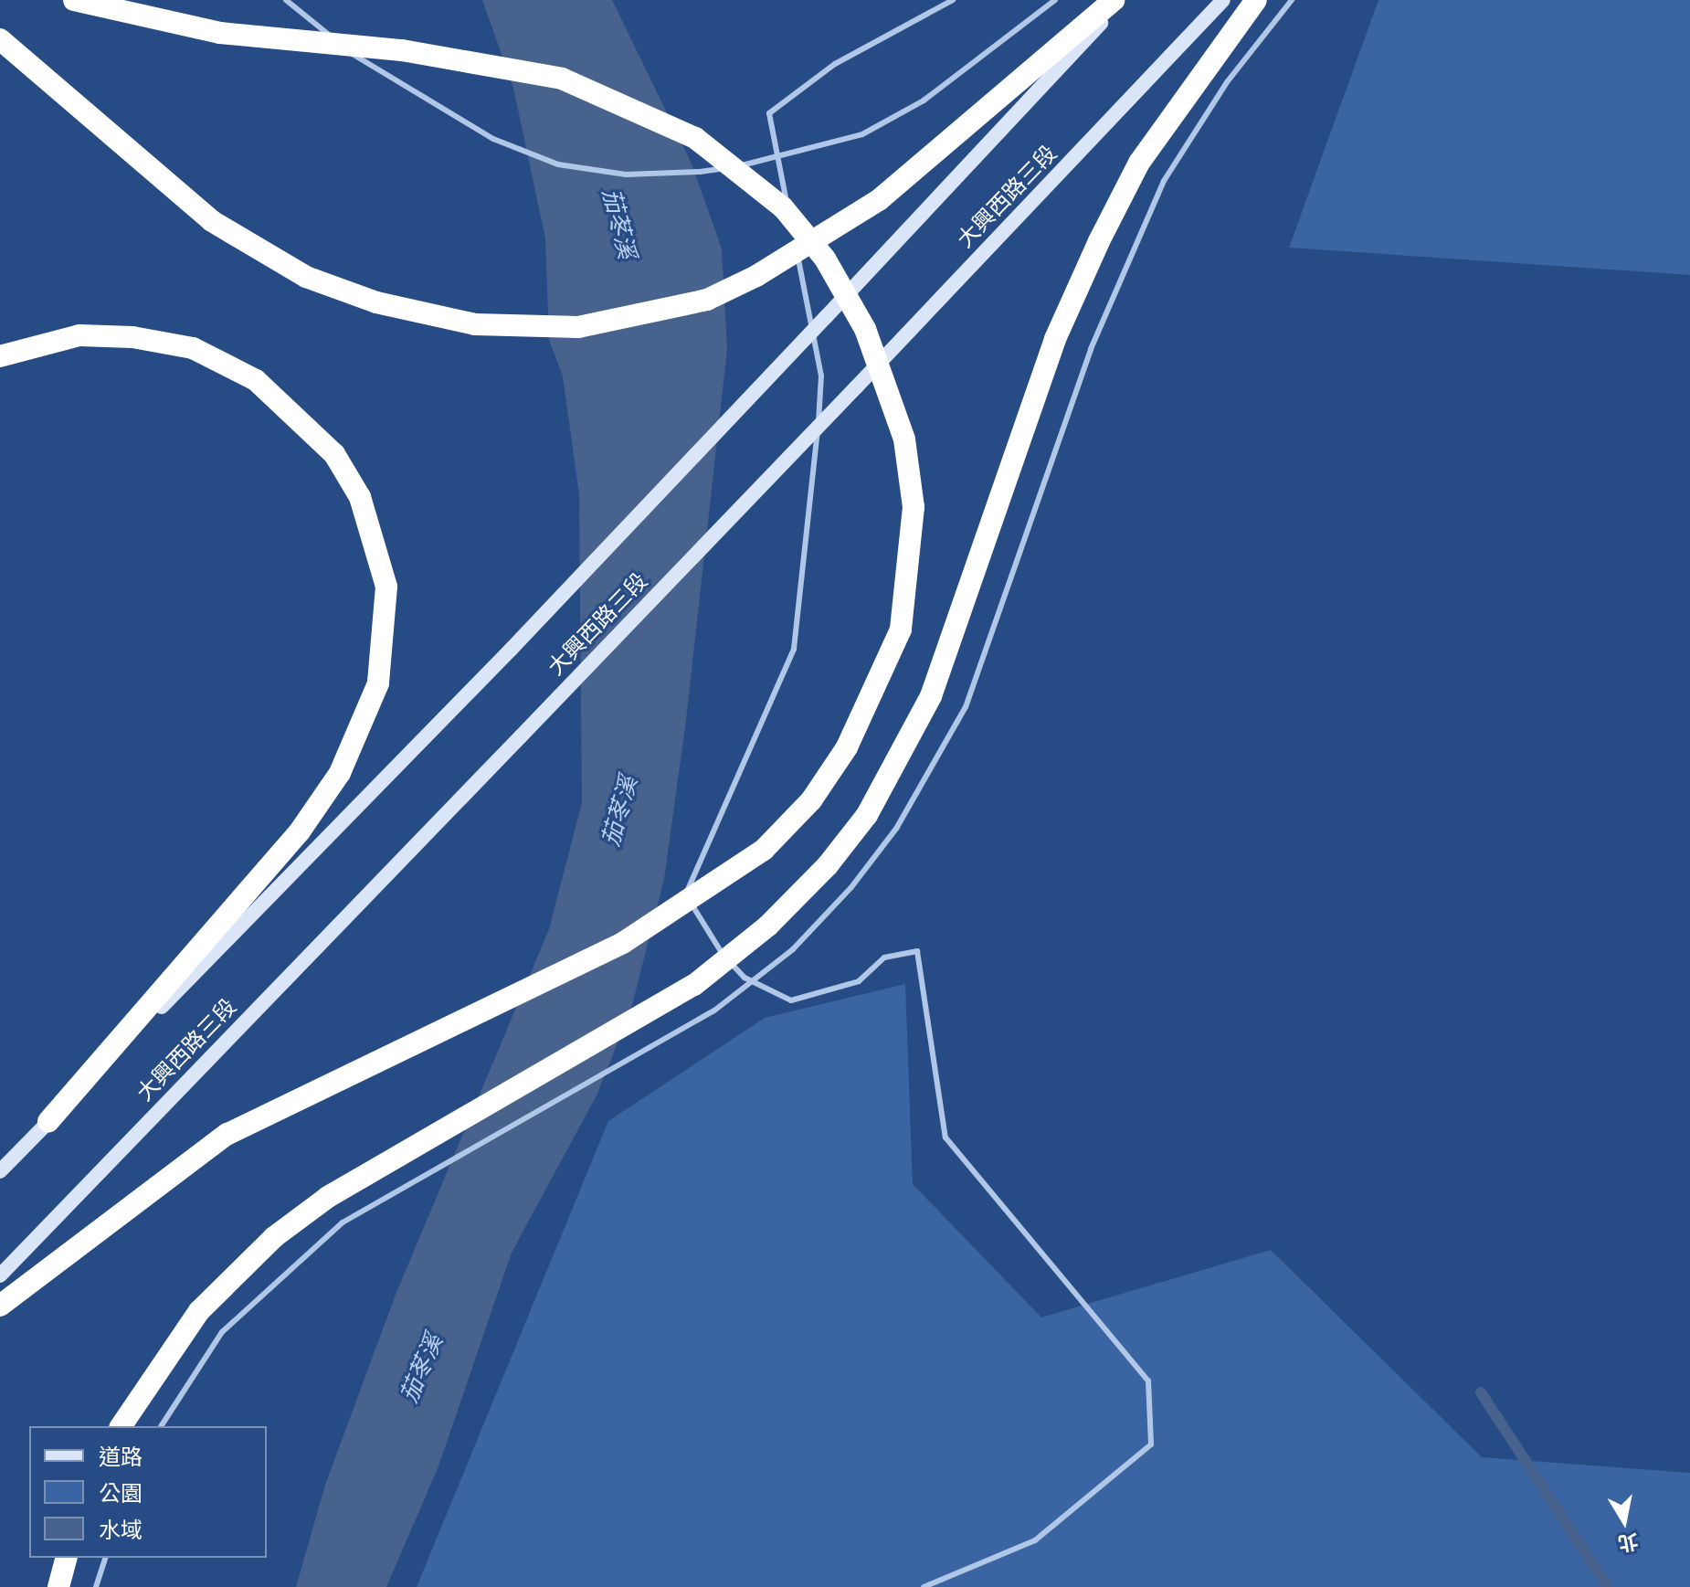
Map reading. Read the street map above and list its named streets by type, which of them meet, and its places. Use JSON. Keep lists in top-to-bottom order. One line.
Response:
{"streets":{"street":["大興西路三段"]},"water":["茄苳溪"],"legend":["道路","公園","水域"],"north":"bottom"}
